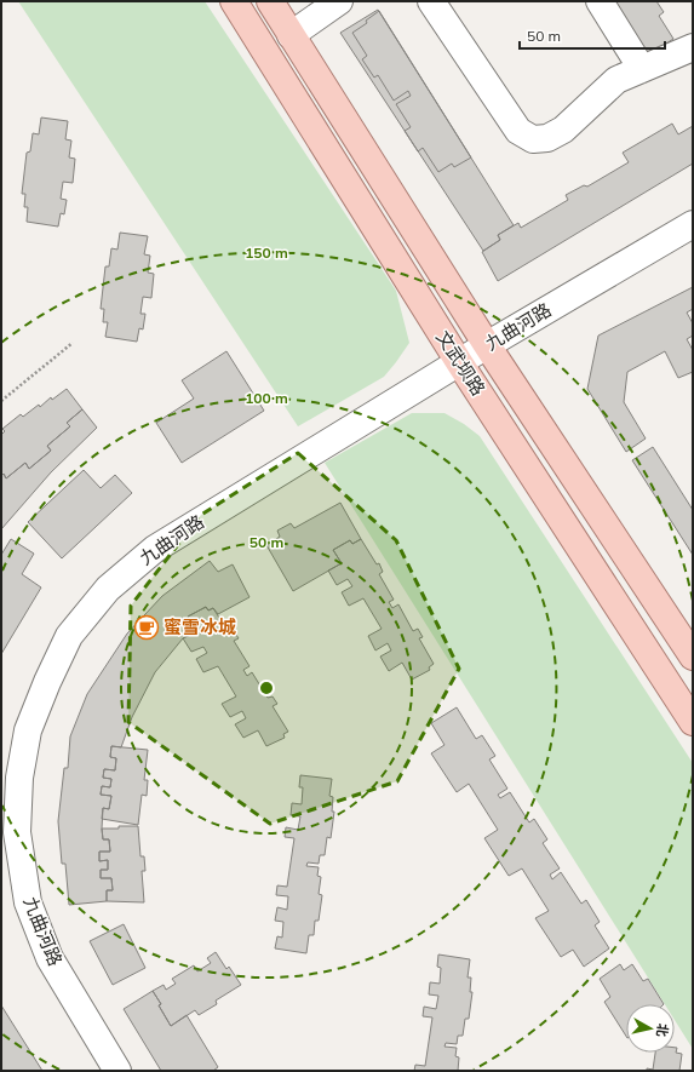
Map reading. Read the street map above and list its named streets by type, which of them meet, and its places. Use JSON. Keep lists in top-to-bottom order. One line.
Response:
{"streets":{"main road":["文武坝路"],"street":["九曲河路"]},"crossings":[["九曲河路","文武坝路"]],"places":{"cafe":["蜜雪冰城"]},"scale_bar":"50 m","north":"right","rings":["150 m","100 m","50 m"]}
